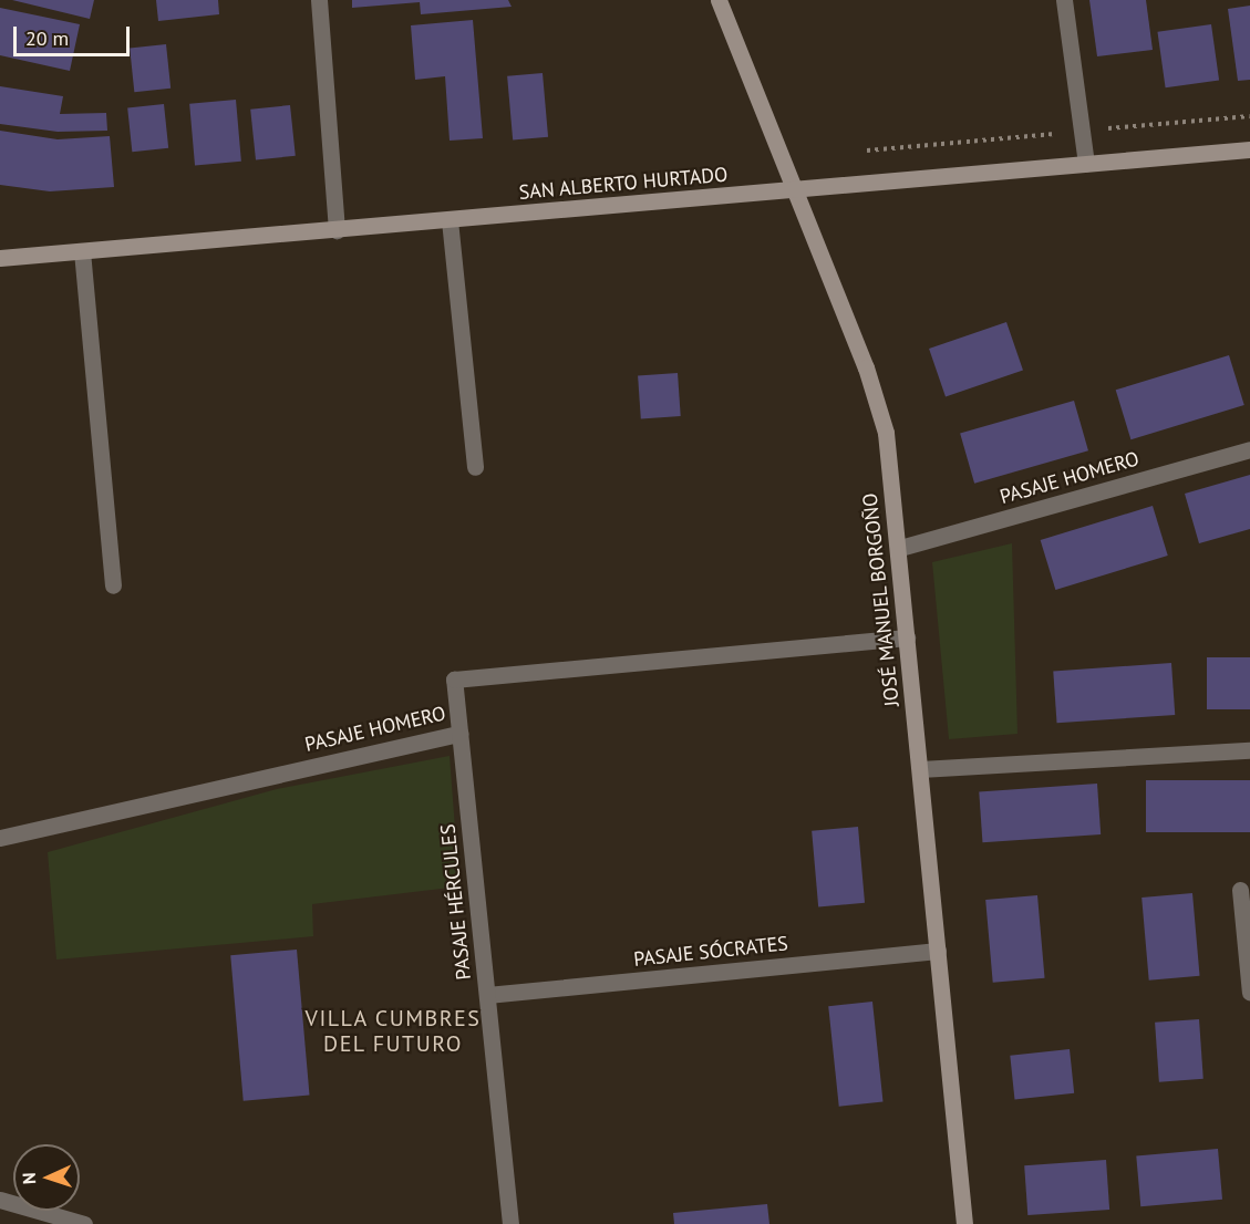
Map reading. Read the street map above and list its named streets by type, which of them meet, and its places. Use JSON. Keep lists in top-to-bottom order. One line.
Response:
{"streets":{"street":["SAN ALBERTO HURTADO","PASAJE HOMERO","JOSÉ MANUEL BORGOÑO","PASAJE HÉRCULES","PASAJE SÓCRATES"]},"crossings":[["SAN ALBERTO HURTADO","JOSÉ MANUEL BORGOÑO"],["PASAJE HOMERO","JOSÉ MANUEL BORGOÑO"],["PASAJE HOMERO","PASAJE HÉRCULES"],["JOSÉ MANUEL BORGOÑO","PASAJE SÓCRATES"],["PASAJE HÉRCULES","PASAJE SÓCRATES"]],"districts":["VILLA CUMBRES DEL FUTURO"],"scale_bar":"20 m","north":"left"}
